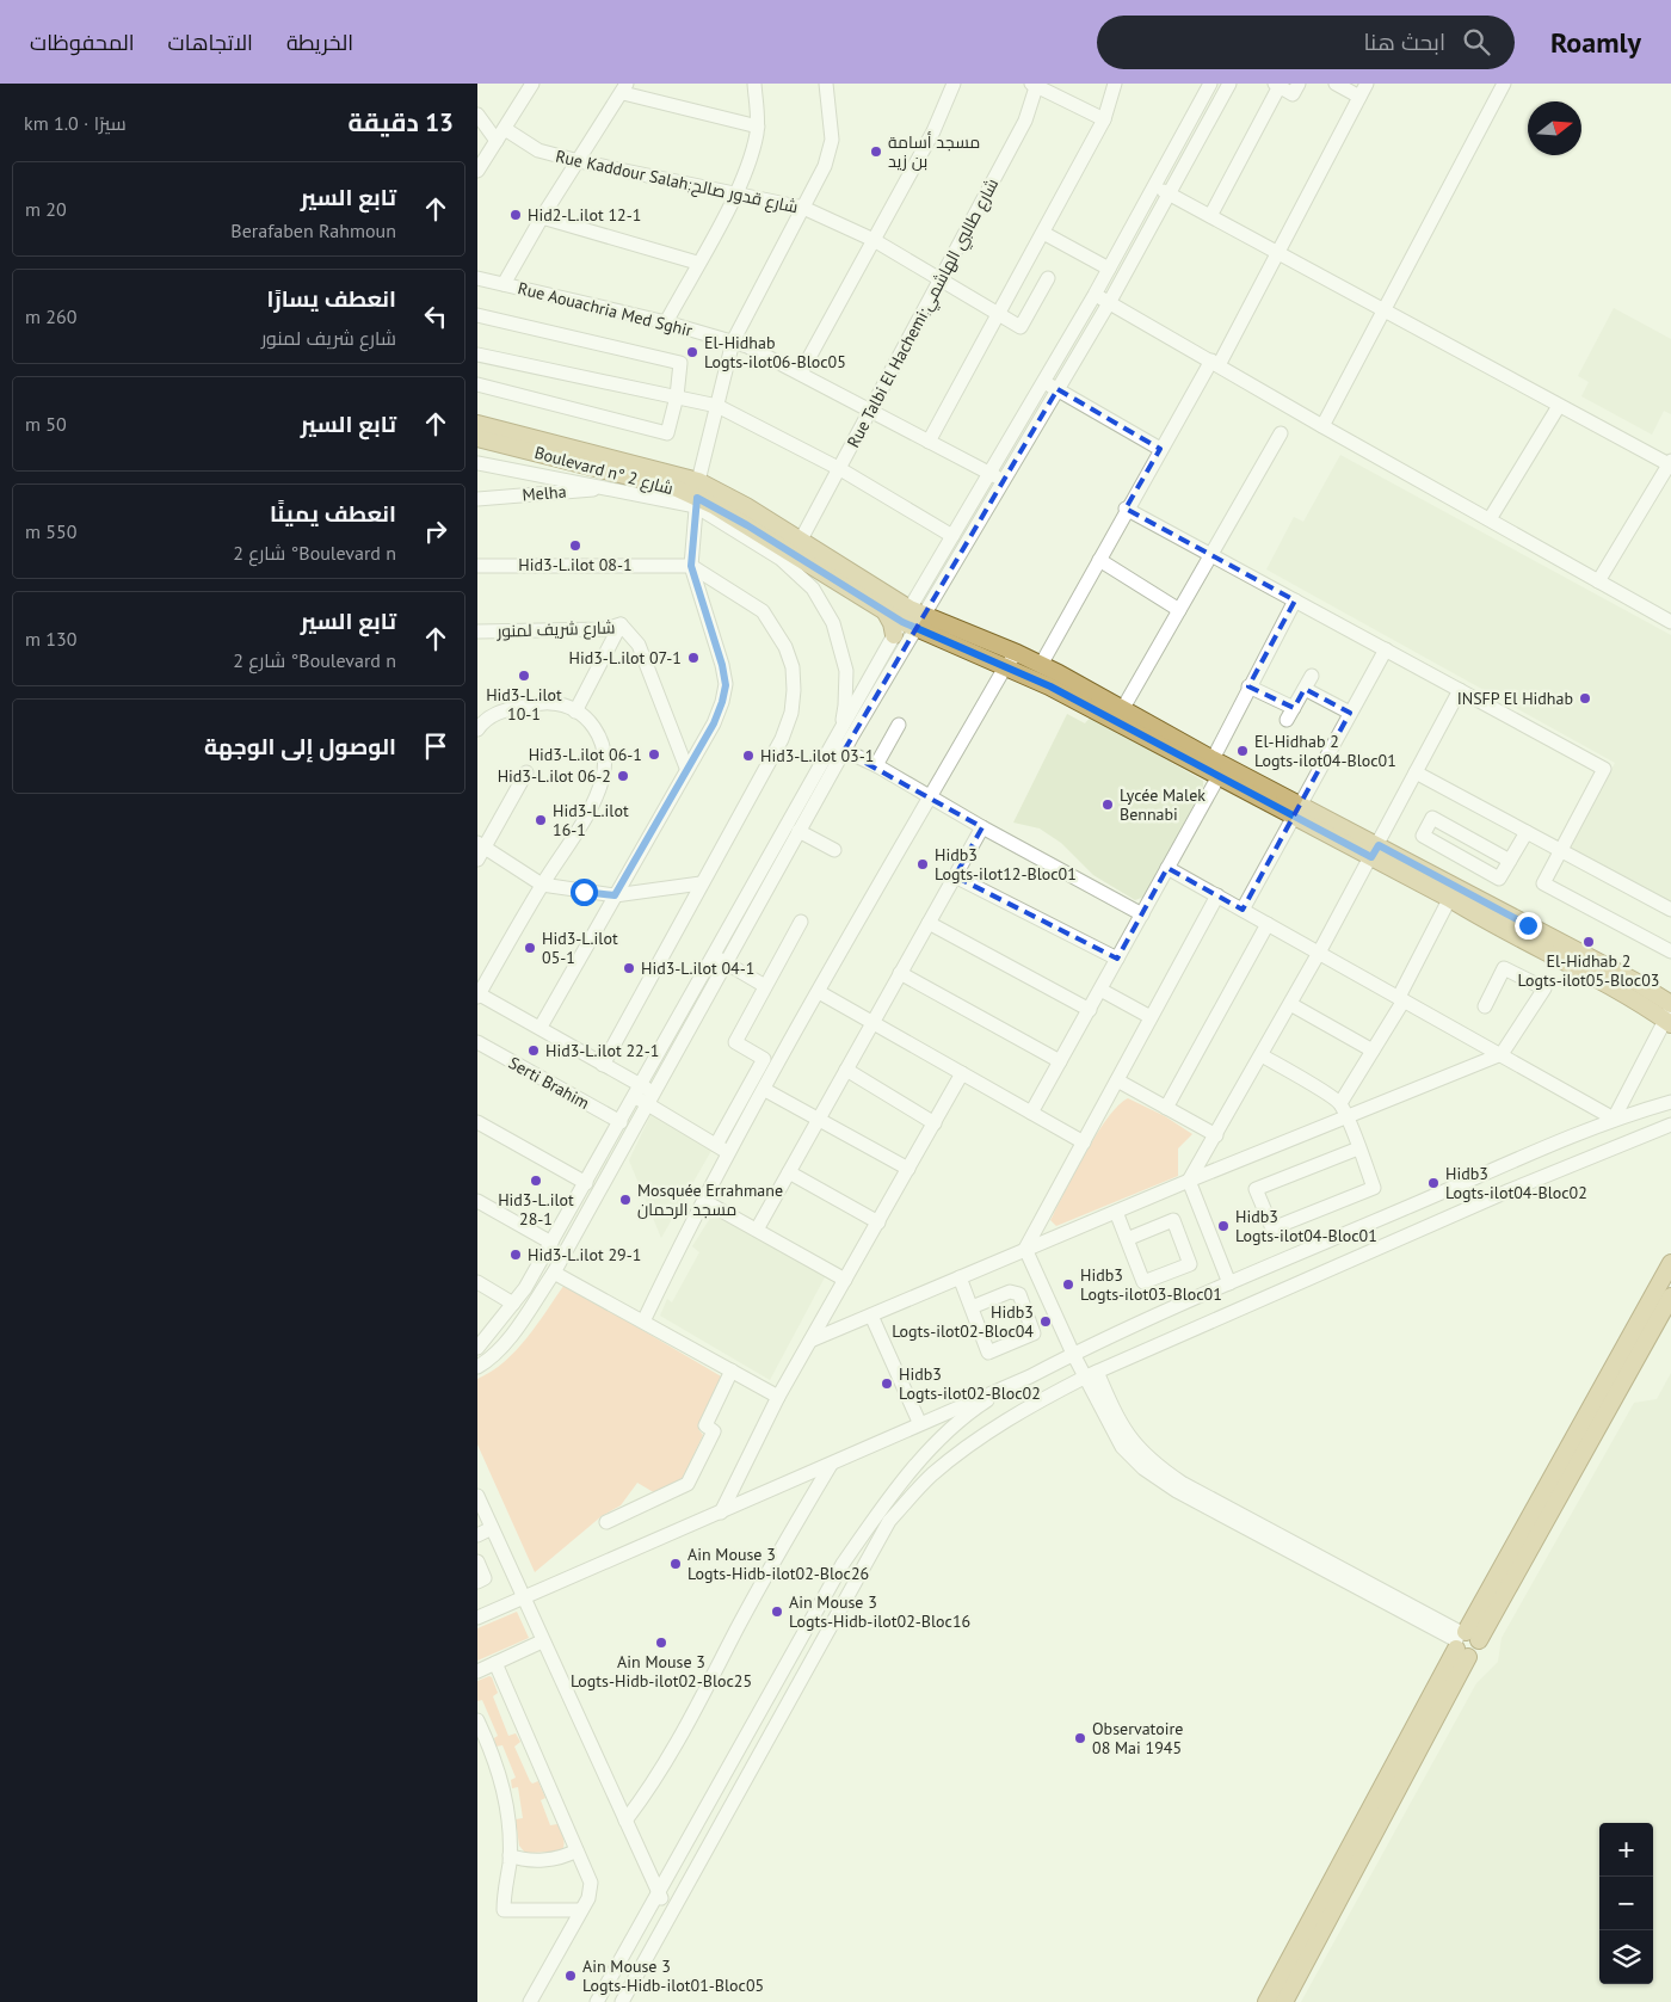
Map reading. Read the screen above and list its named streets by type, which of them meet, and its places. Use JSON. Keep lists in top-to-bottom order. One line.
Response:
{"streets":{"main road":["Boulevard n° شارع 2"],"street":["Rue Kaddour Salah;شارع قدور صالح","Rue Aouachria Med Sghir","Rue Talbi El Hachemi;شارع طالبي الهاشمي","Melha","شارع شريف لمنور","Serti Brahim"]},"crossings":[["Rue Kaddour Salah;شارع قدور صالح","Rue Talbi El Hachemi;شارع طالبي الهاشمي"],["Rue Aouachria Med Sghir","Rue Talbi El Hachemi;شارع طالبي الهاشمي"],["Rue Talbi El Hachemi;شارع طالبي الهاشمي","Boulevard n° شارع 2"]],"places":["مسجد أسامة بن زيد","Hid2-L.ilot 12-1","El-Hidhab Logts-ilot06-Bloc05","Hid3-L.ilot 08-1","Hid3-L.ilot 07-1","Hid3-L.ilot 10-1","INSFP El Hidhab","El-Hidhab 2 Logts-ilot04-Bloc01","Hid3-L.ilot 06-1","Hid3-L.ilot 03-1","Hid3-L.ilot 06-2","Lycée Malek Bennabi","Hid3-L.ilot 16-1","Hidb3 Logts-ilot12-Bloc01","El-Hidhab 2 Logts-ilot05-Bloc03","Hid3-L.ilot 05-1","Hid3-L.ilot 04-1","Hid3-L.ilot 22-1","Hid3-L.ilot 28-1","Hidb3 Logts-ilot04-Bloc02","Mosquée Errahmane مسجد الرحمان","Hidb3 Logts-ilot04-Bloc01","Hid3-L.ilot 29-1","Hidb3 Logts-ilot03-Bloc01","Hidb3 Logts-ilot02-Bloc04","Hidb3 Logts-ilot02-Bloc02","Ain Mouse 3 Logts-Hidb-ilot02-Bloc26","Ain Mouse 3 Logts-Hidb-ilot02-Bloc16","Ain Mouse 3 Logts-Hidb-ilot02-Bloc25","Observatoire 08 Mai 1945","Ain Mouse 3 Logts-Hidb-ilot01-Bloc05"],"north":"right","page":{"header":"Roamly","search":"ابحث هنا","nav":["الخريطة","الاتجاهات","المحفوظات"],"heading":["13 دقيقة","سيرًا · 1.0 km"],"list":[["تابع السير","Berafaben Rahmoun","20 m"],["انعطف يسارًا","شارع شريف لمنور","260 m"],["تابع السير","50 m"],["انعطف يمينًا","Boulevard n° شارع 2","550 m"],["تابع السير","Boulevard n° شارع 2","130 m"],"الوصول إلى الوجهة"],"map_buttons":["+","−"]}}
